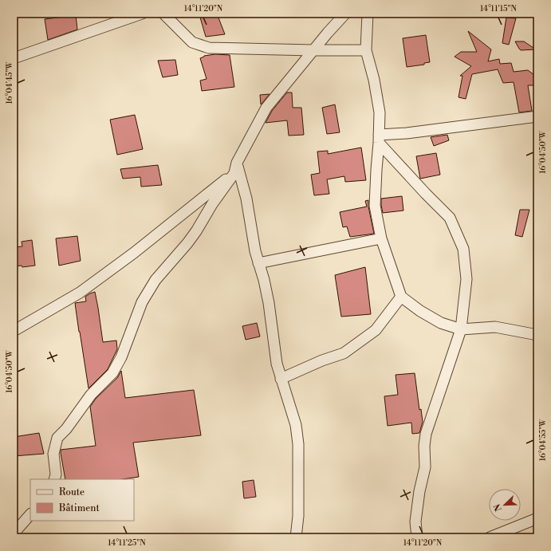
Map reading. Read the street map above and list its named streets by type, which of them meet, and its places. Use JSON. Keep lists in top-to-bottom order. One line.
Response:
{"legend":["Route","Bâtiment"],"north":"bottom left","coordinates":["14°11'20\"N","14°11'15\"N","16°04'45\"W","16°04'50\"W","16°04'55\"W","14°11'25\"N"]}
